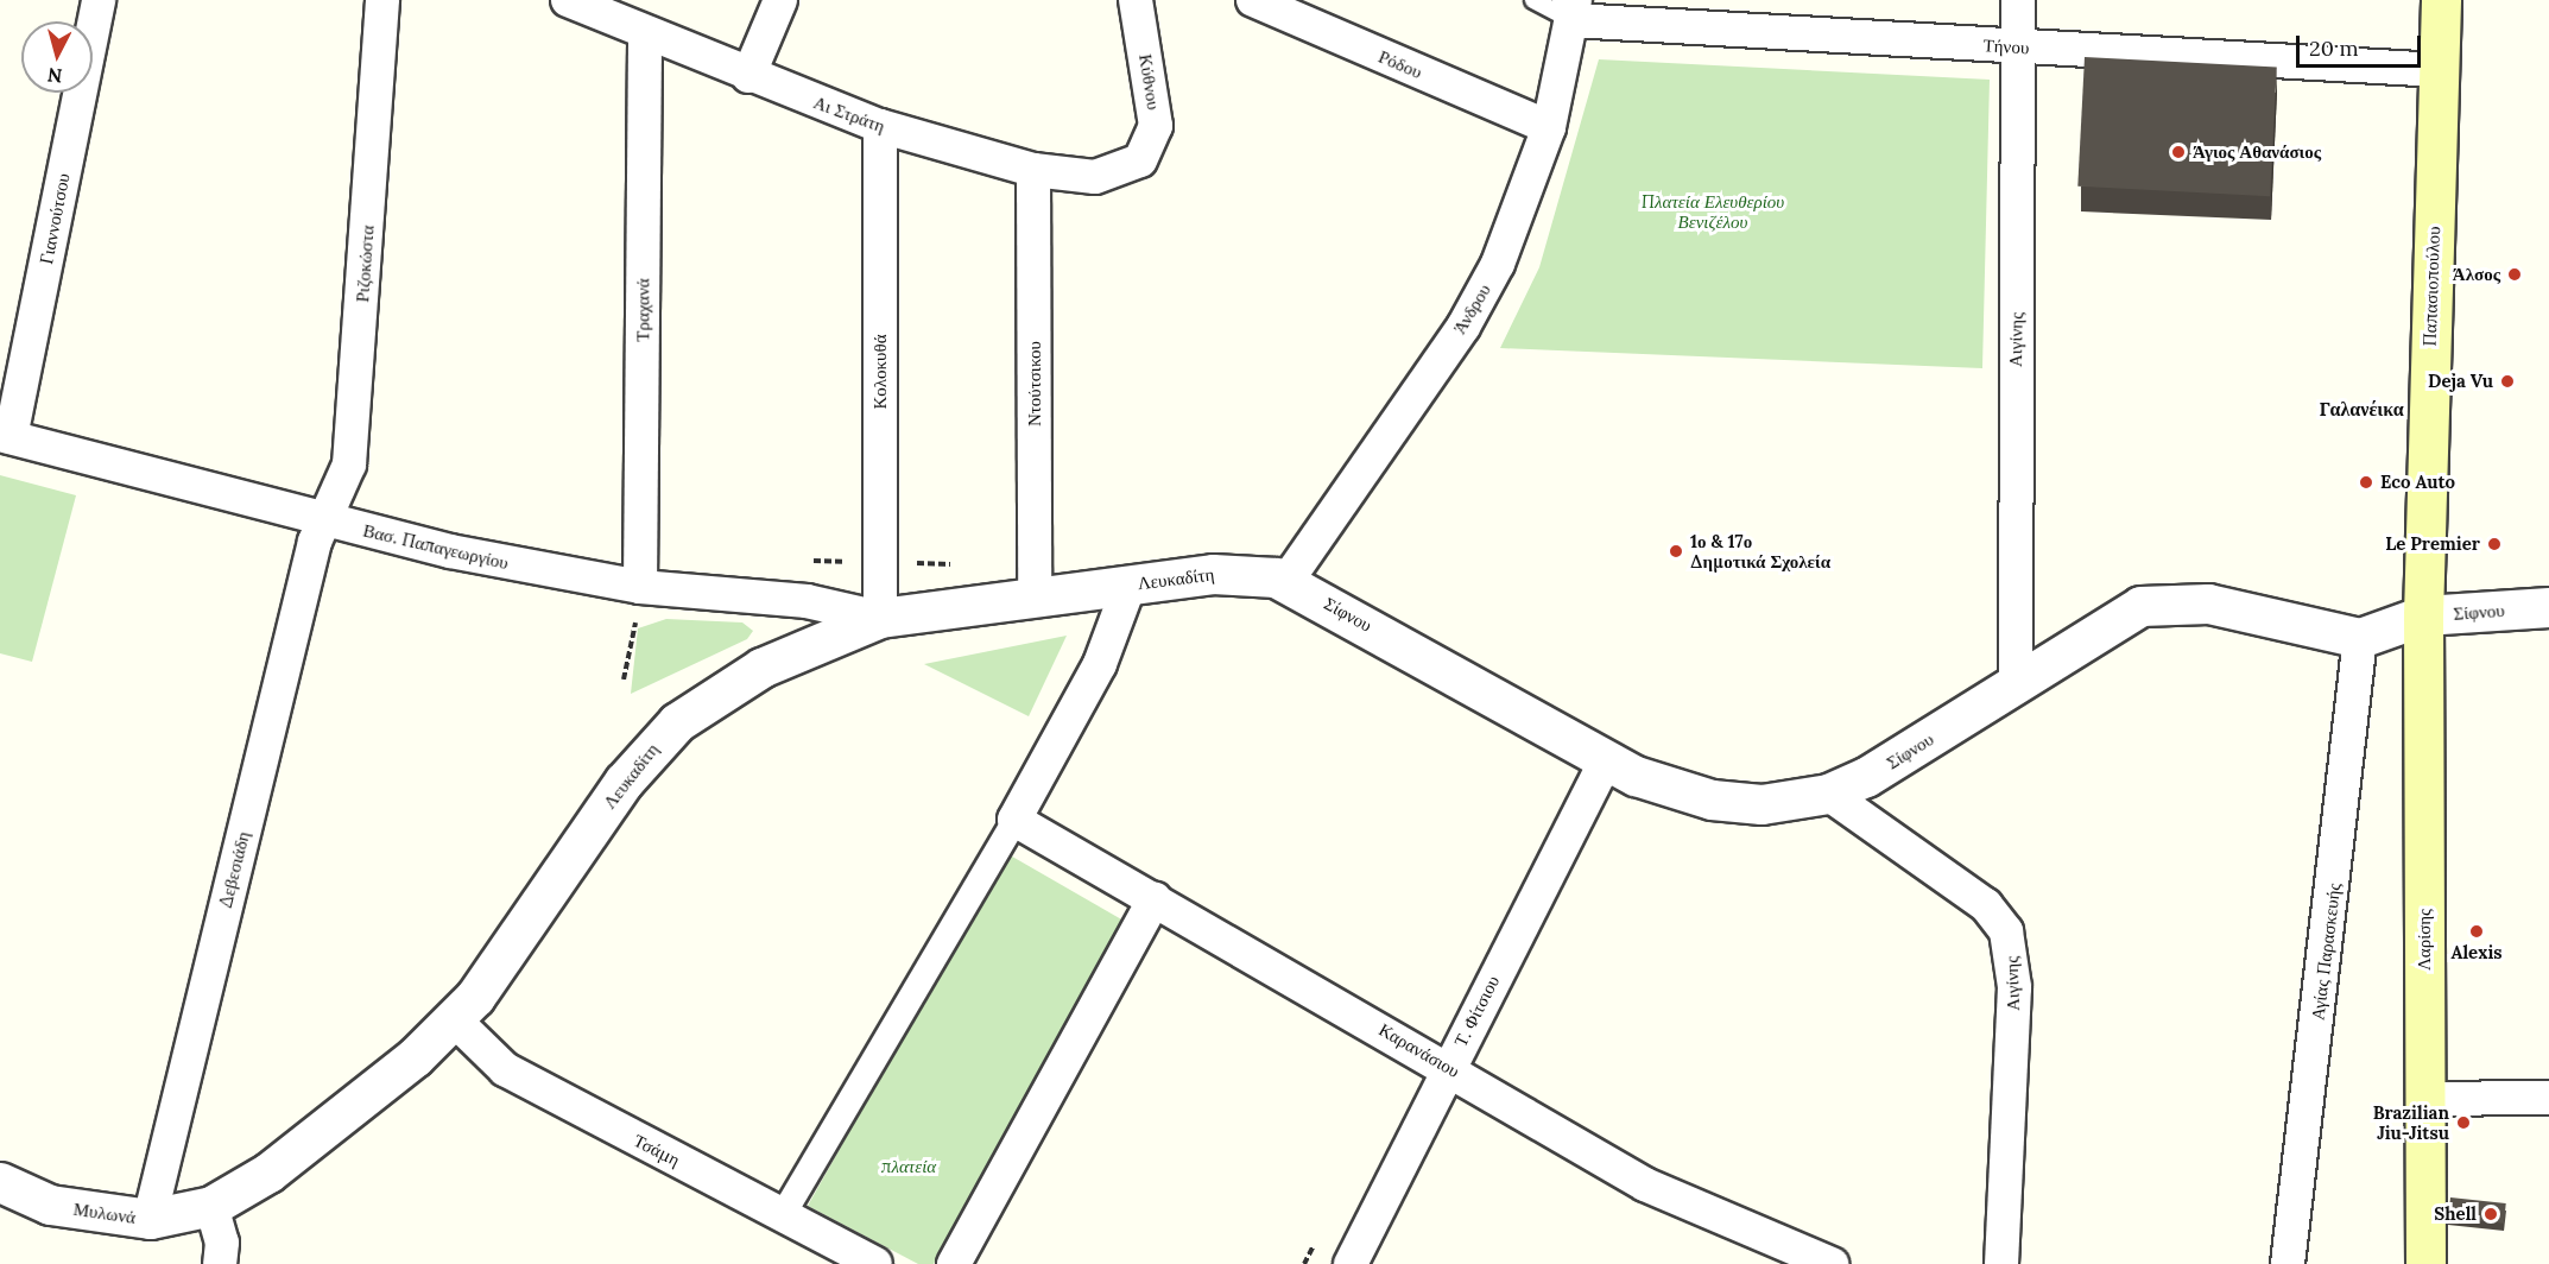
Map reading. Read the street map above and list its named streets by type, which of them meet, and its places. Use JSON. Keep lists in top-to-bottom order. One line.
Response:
{"streets":{"main road":["Παπασιοπούλου","Λαρίσης"],"street":["Τήνου","Ρόδου","Κύθνου","Αι Στράτη","Γιαννούτσου","Ριζοκώστα","Άνδρου","Τραχανά","Αιγίνης","Κολοκυθά","Ντούτσικου","Βασ. Παπαγεωργίου","Λευκαδίτη","Σίφνου","Δεβεσιάδη","Αγίας Παρασκευής","Τ. Φίτσιου","Καρανάσιου","Τσάμη","Μυλωνά"]},"crossings":[["Τήνου","Παπασιοπούλου"],["Τήνου","Άνδρου"],["Τήνου","Αιγίνης"],["Ρόδου","Άνδρου"],["Κύθνου","Αι Στράτη"],["Αι Στράτη","Τραχανά"],["Αι Στράτη","Κολοκυθά"],["Αι Στράτη","Ντούτσικου"],["Γιαννούτσου","Βασ. Παπαγεωργίου"],["Ριζοκώστα","Βασ. Παπαγεωργίου"],["Ριζοκώστα","Δεβεσιάδη"],["Παπασιοπούλου","Σίφνου"],["Παπασιοπούλου","Λαρίσης"],["Άνδρου","Λευκαδίτη"],["Άνδρου","Σίφνου"],["Τραχανά","Βασ. Παπαγεωργίου"],["Αιγίνης","Σίφνου"],["Κολοκυθά","Βασ. Παπαγεωργίου"],["Κολοκυθά","Λευκαδίτη"],["Ντούτσικου","Λευκαδίτη"],["Βασ. Παπαγεωργίου","Λευκαδίτη"],["Βασ. Παπαγεωργίου","Δεβεσιάδη"],["Λευκαδίτη","Σίφνου"],["Λευκαδίτη","Τσάμη"],["Λευκαδίτη","Μυλωνά"],["Σίφνου","Λαρίσης"],["Σίφνου","Αγίας Παρασκευής"],["Σίφνου","Τ. Φίτσιου"],["Δεβεσιάδη","Μυλωνά"],["Τ. Φίτσιου","Καρανάσιου"]],"districts":["Γαλανέικα"],"parks":["Πλατεία Ελευθερίου Βενιζέλου","πλατεία"],"places":["Άγιος Αθανάσιος","Άλσος","Deja Vu","Eco Auto","Le Premier","1ο & 17ο Δημοτικά Σχολεία","Alexis","Brazilian Jiu-Jitsu","Shell"],"scale_bar":"20 m","north":"bottom"}
